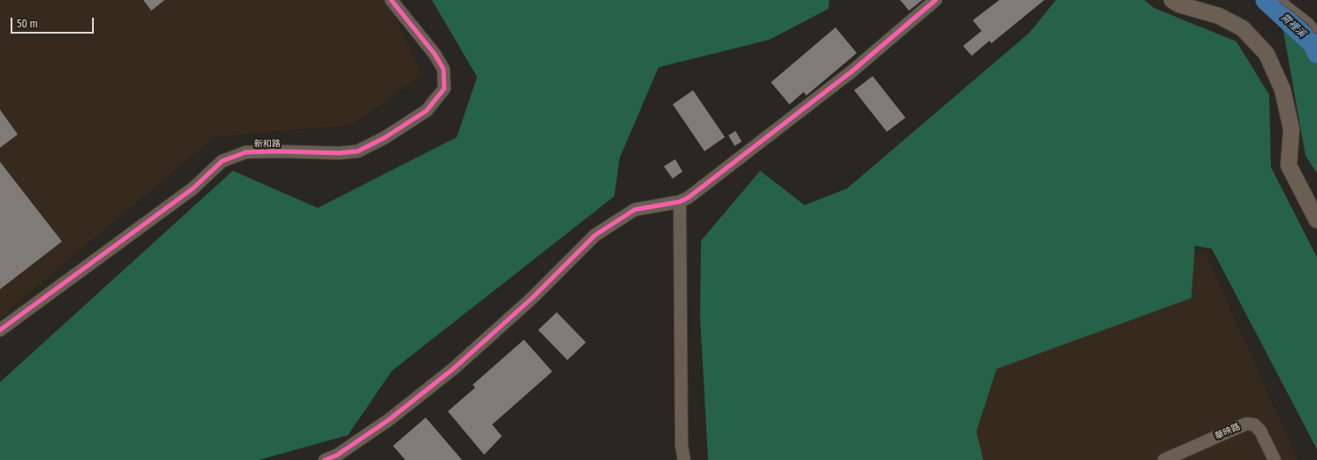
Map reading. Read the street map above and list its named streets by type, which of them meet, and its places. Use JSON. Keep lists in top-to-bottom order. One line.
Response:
{"streets":{"street":["新和路","華映路"]},"water":["霄裡溪"],"scale_bar":"50 m"}
